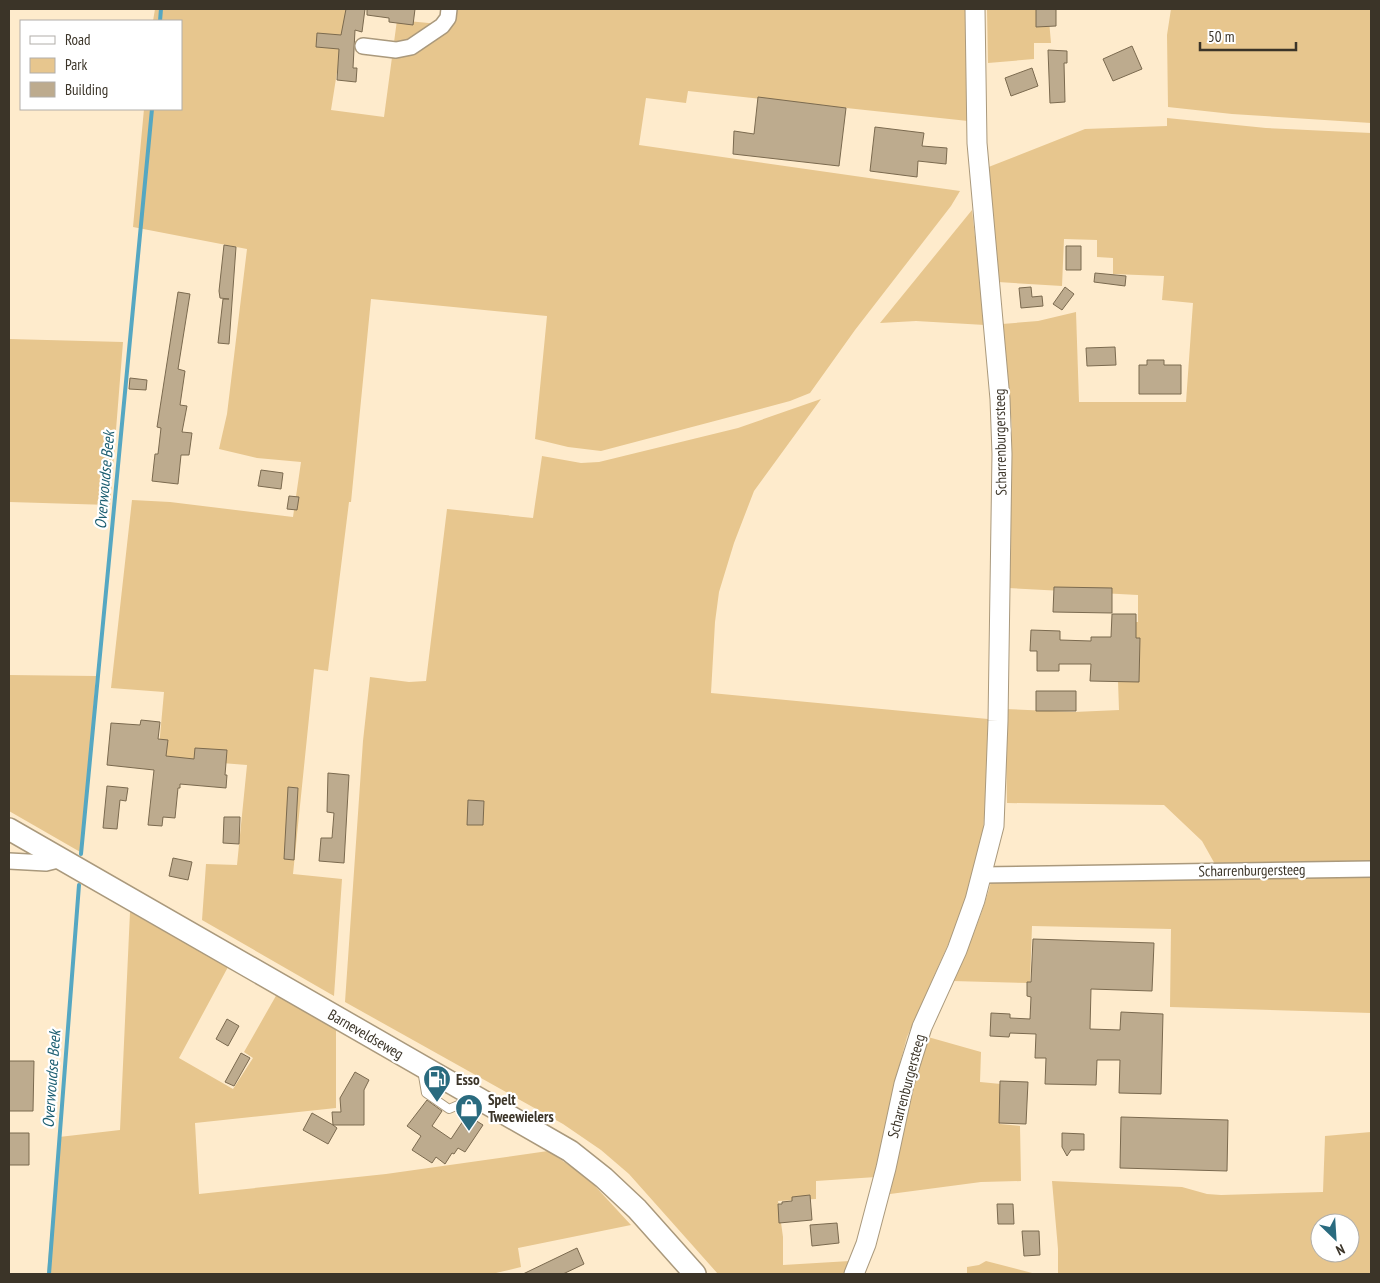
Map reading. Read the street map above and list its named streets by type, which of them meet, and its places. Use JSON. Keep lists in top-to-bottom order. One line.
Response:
{"streets":{"main road":["Barneveldseweg"],"street":["Scharrenburgersteeg"]},"water":["Overwoudse Beek"],"places":{"fuel station":["Esso"],"shop":["Spelt Tweewielers"]},"legend":["Road","Park","Building"],"scale_bar":"50 m","north":"bottom right"}
